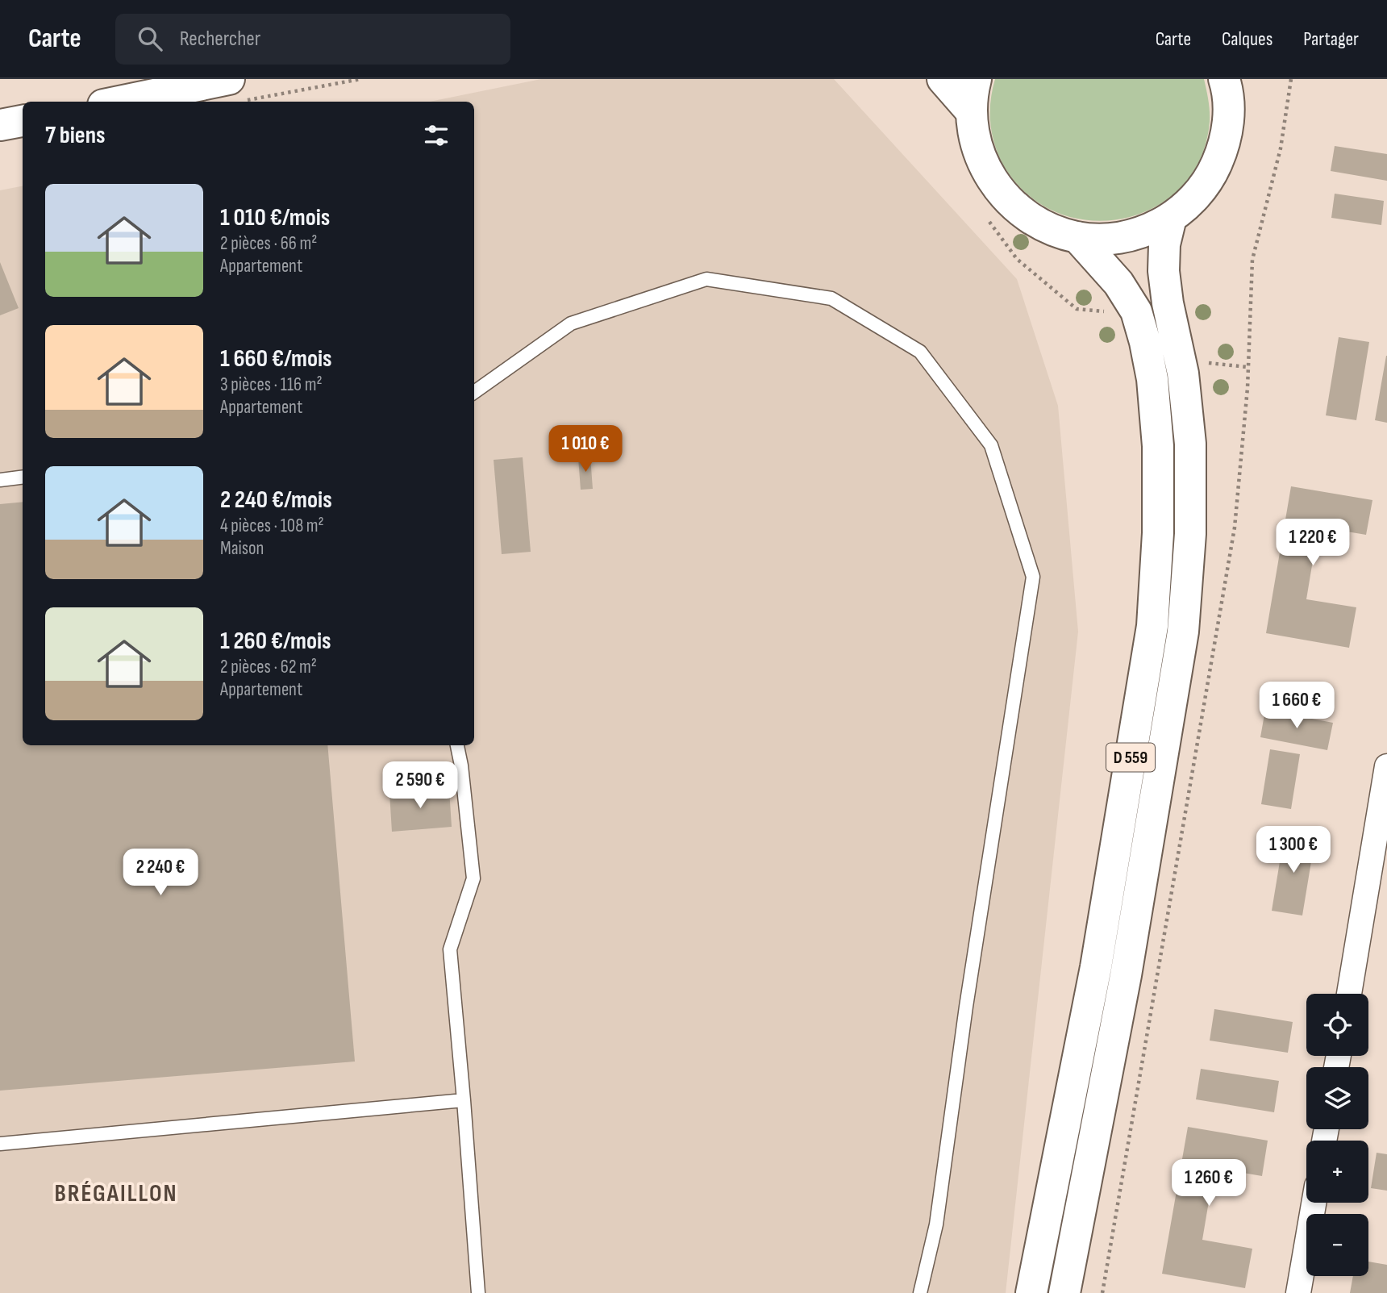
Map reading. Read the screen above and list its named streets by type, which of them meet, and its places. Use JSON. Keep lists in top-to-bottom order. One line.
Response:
{"streets":{"main road":["D 559"]},"districts":["BRÉGAILLON"],"page":{"header":"Carte","search":"Rechercher","nav":["Carte","Calques","Partager"],"heading":"7 biens","list":[{"name":"1 010 €/mois","note":"2 pièces · 66 m² · Appartement"},{"name":"1 660 €/mois","note":"3 pièces · 116 m² · Appartement"},{"name":"2 240 €/mois","note":"4 pièces · 108 m² · Maison"},{"name":"1 260 €/mois","note":"2 pièces · 62 m² · Appartement"}],"price":["1 010 €","1 220 €","1 660 €","2 590 €","1 300 €","2 240 €","1 260 €"],"map_buttons":["+","−"]}}
